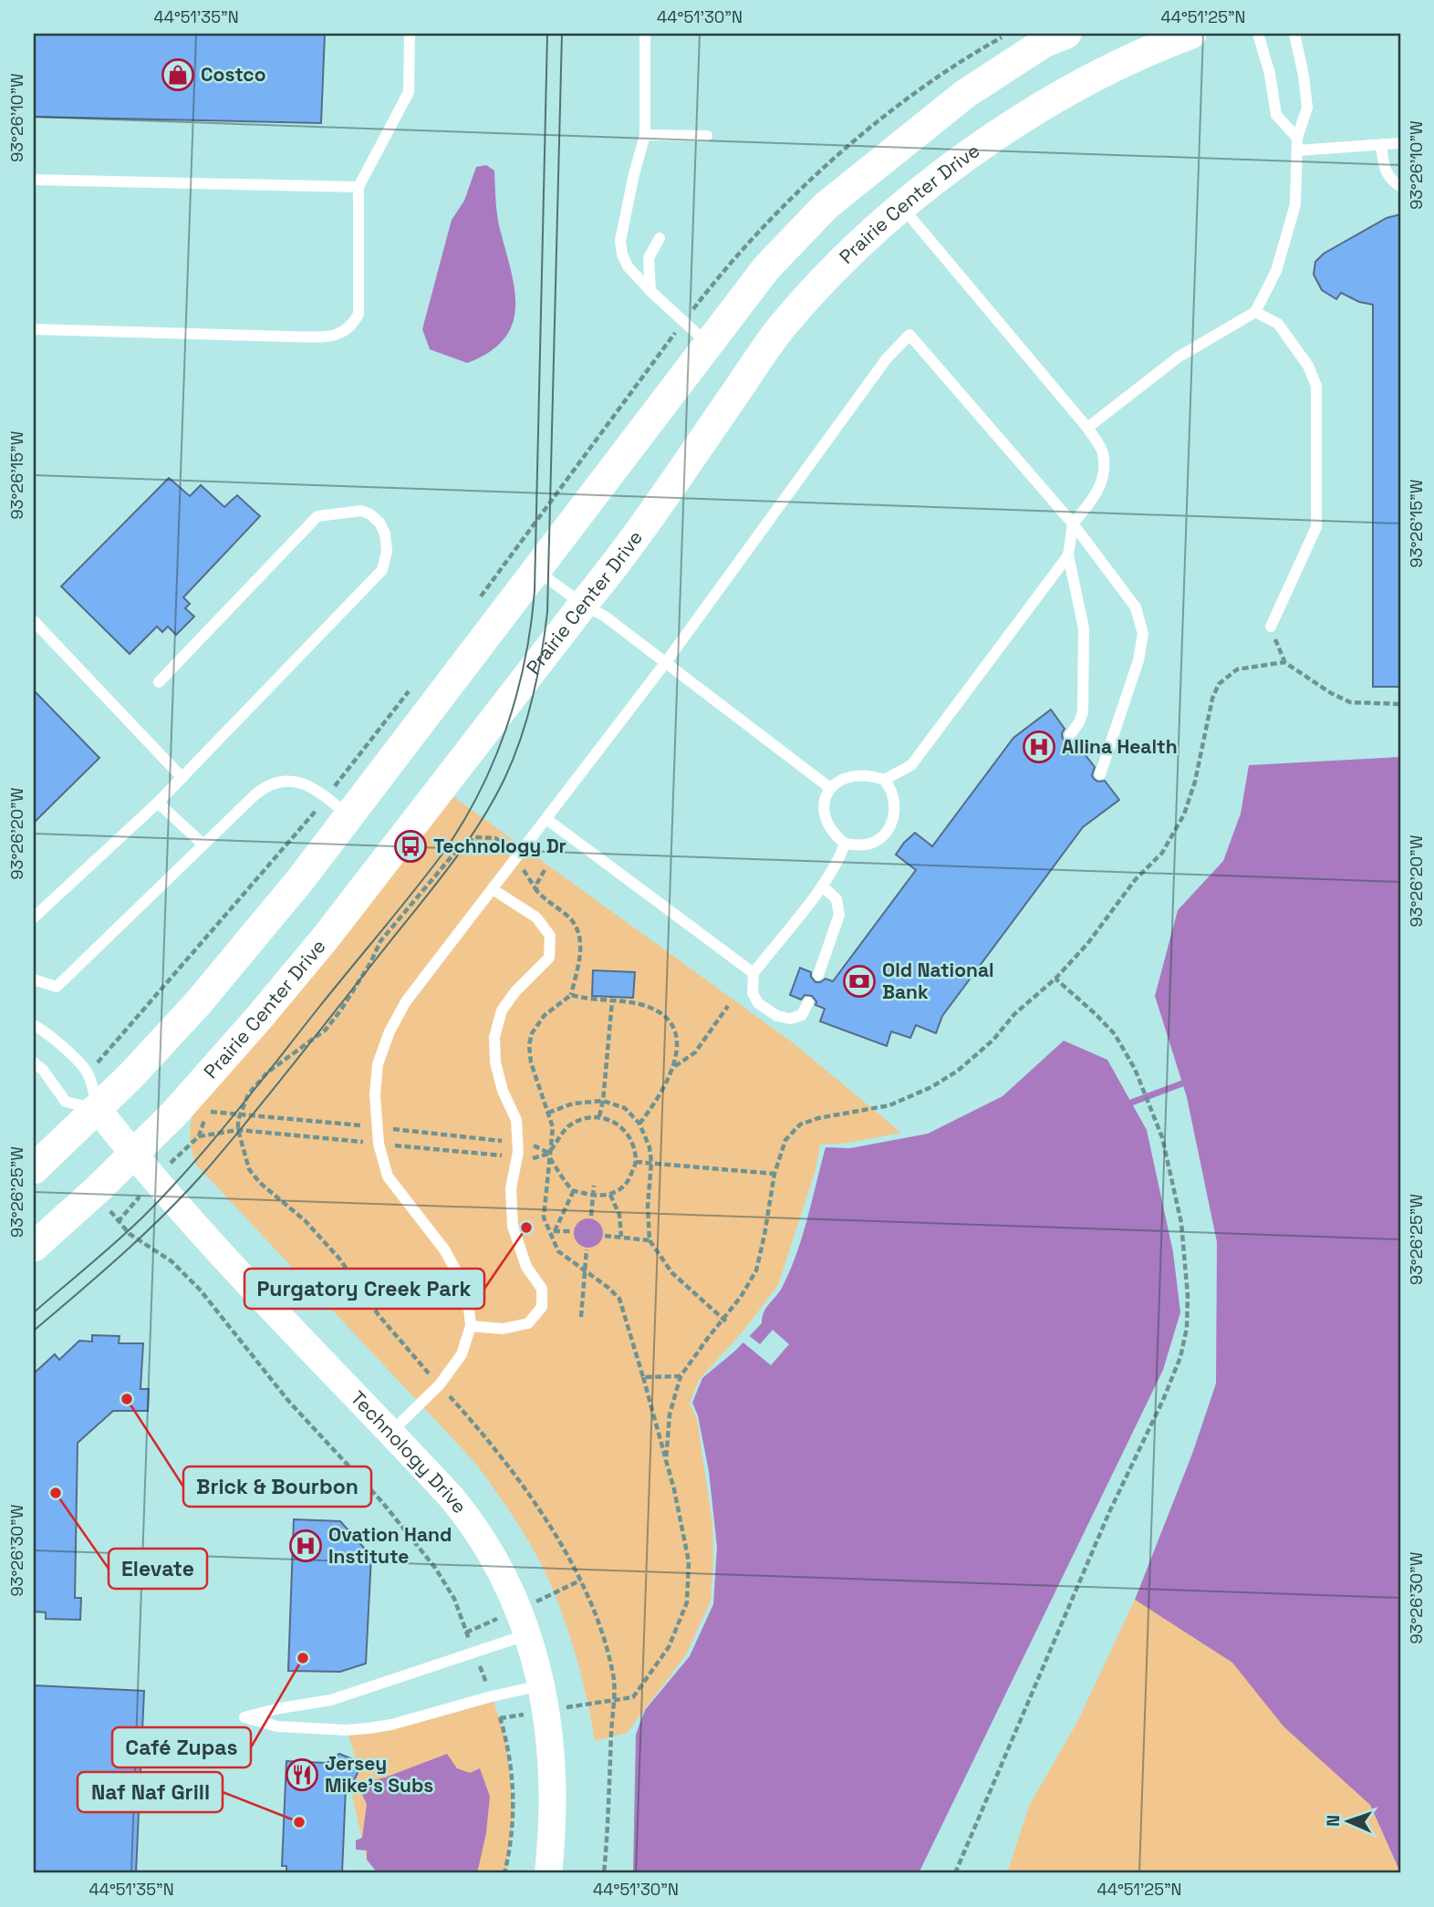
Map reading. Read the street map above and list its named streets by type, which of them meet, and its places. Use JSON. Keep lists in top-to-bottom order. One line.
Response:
{"streets":{"main road":["Prairie Center Drive"],"street":["Technology Drive"]},"crossings":[["Prairie Center Drive","Technology Drive"]],"places":{"shop":["Costco"],"hospital":["Allina Health","Ovation Hand Institute"],"bus stop":["Technology Dr"],"bank":["Old National Bank"],"other":["Purgatory Creek Park","Brick & Bourbon","Elevate","Café Zupas","Naf Naf Grill"],"restaurant":["Jersey Mike's Subs"]},"north":"left","coordinates":["44°51'35\"N","44°51'30\"N","44°51'25\"N","93°26'10\"W","93°26'15\"W","93°26'20\"W","93°26'25\"W","93°26'30\"W"]}
